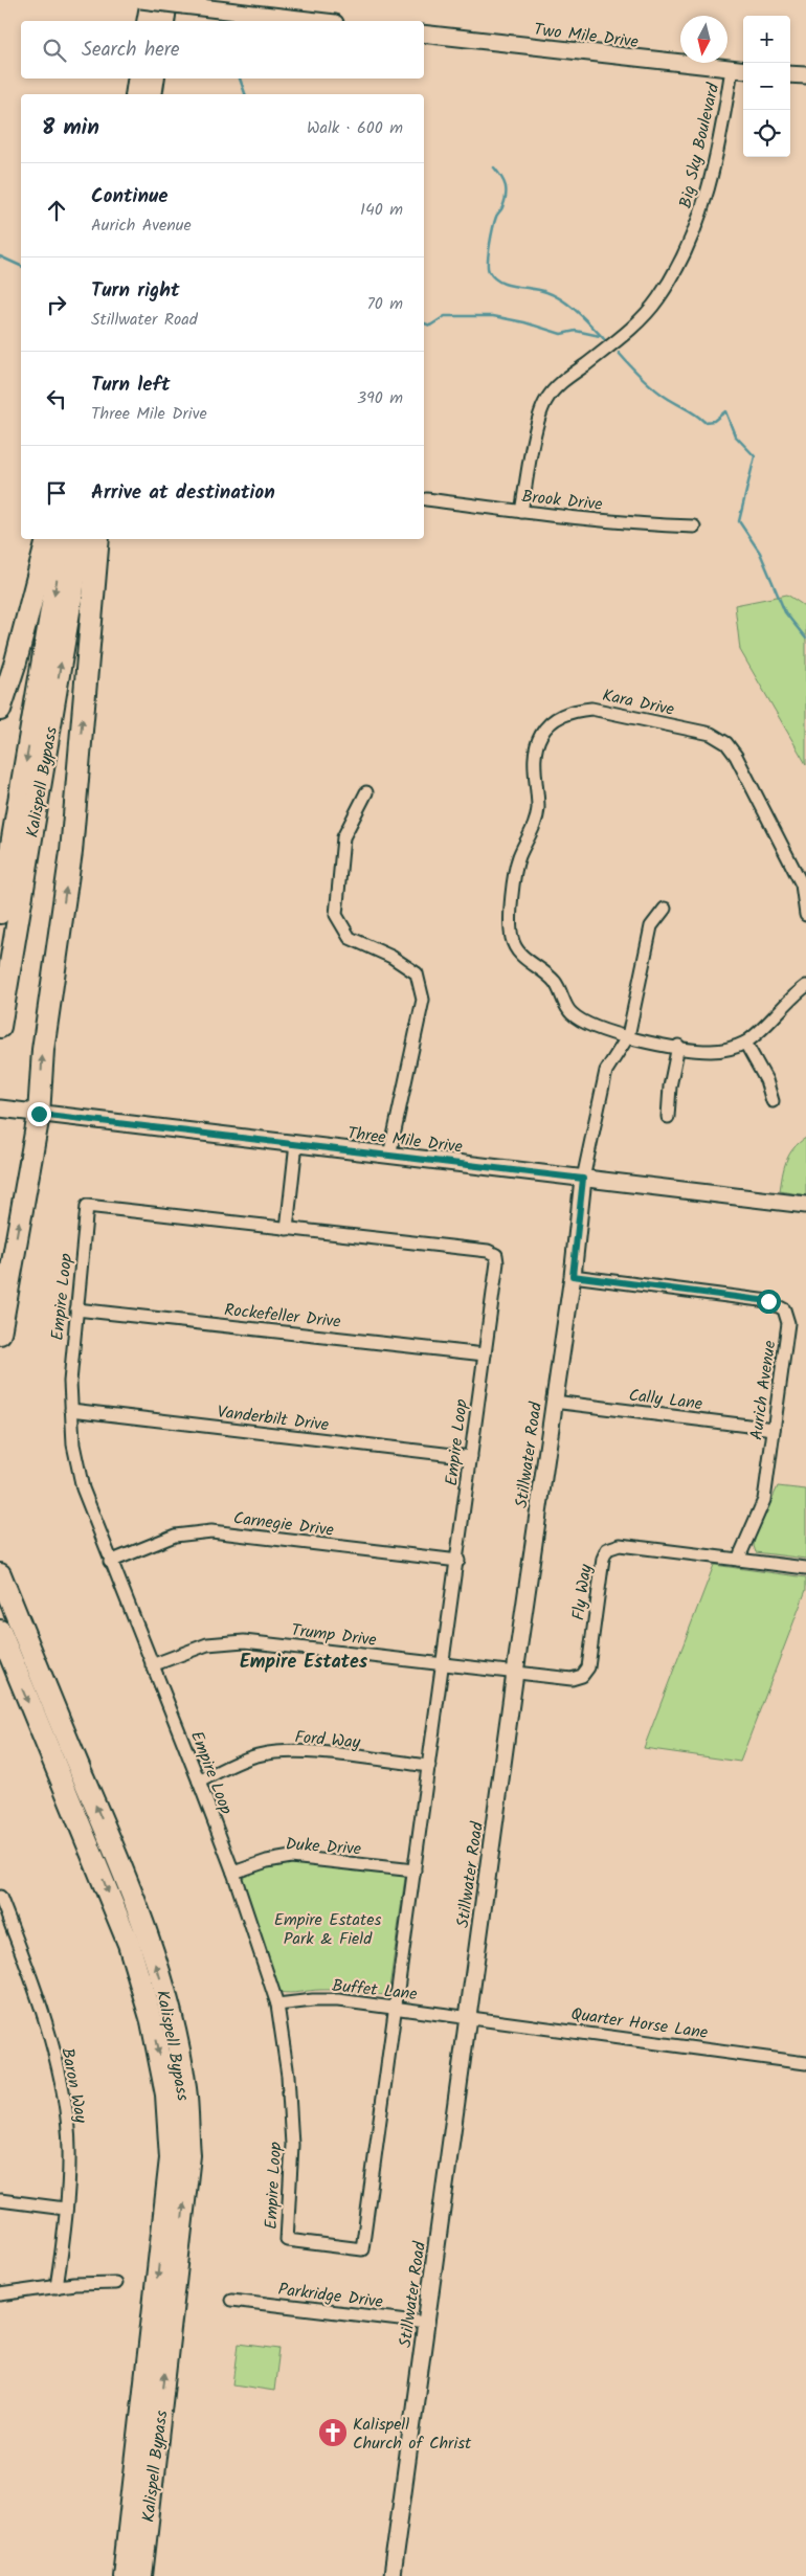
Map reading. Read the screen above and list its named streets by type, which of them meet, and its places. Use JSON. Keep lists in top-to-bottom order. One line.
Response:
{"streets":{"highway":["Kalispell Bypass"],"street":["Two Mile Drive","Big Sky Boulevard","Brook Drive","Kara Drive","Three Mile Drive","Empire Loop","Rockefeller Drive","Aurich Avenue","Cally Lane","Vanderbilt Drive","Stillwater Road","Carnegie Drive","Fly Way","Trump Drive","Ford Way","Duke Drive","Buffet Lane","Quarter Horse Lane","Baron Way","Parkridge Drive"]},"crossings":[["Two Mile Drive","Big Sky Boulevard"],["Big Sky Boulevard","Brook Drive"],["Three Mile Drive","Stillwater Road"],["Empire Loop","Rockefeller Drive"],["Empire Loop","Vanderbilt Drive"],["Empire Loop","Carnegie Drive"],["Empire Loop","Trump Drive"],["Empire Loop","Ford Way"],["Empire Loop","Duke Drive"],["Empire Loop","Buffet Lane"],["Aurich Avenue","Cally Lane"],["Aurich Avenue","Stillwater Road"],["Aurich Avenue","Fly Way"],["Cally Lane","Stillwater Road"],["Stillwater Road","Fly Way"],["Stillwater Road","Trump Drive"],["Stillwater Road","Buffet Lane"],["Stillwater Road","Quarter Horse Lane"],["Stillwater Road","Parkridge Drive"],["Fly Way","Trump Drive"],["Buffet Lane","Quarter Horse Lane"]],"districts":["Empire Estates"],"parks":["Empire Estates Park & Field"],"places":{"church":["Kalispell Church of Christ"]},"north":"bottom","page":{"map_buttons":["+","−"],"search":"Search here","heading":["8 min","Walk · 600 m"],"list":[["Continue","Aurich Avenue","140 m"],["Turn right","Stillwater Road","70 m"],["Turn left","Three Mile Drive","390 m"],"Arrive at destination"]}}
